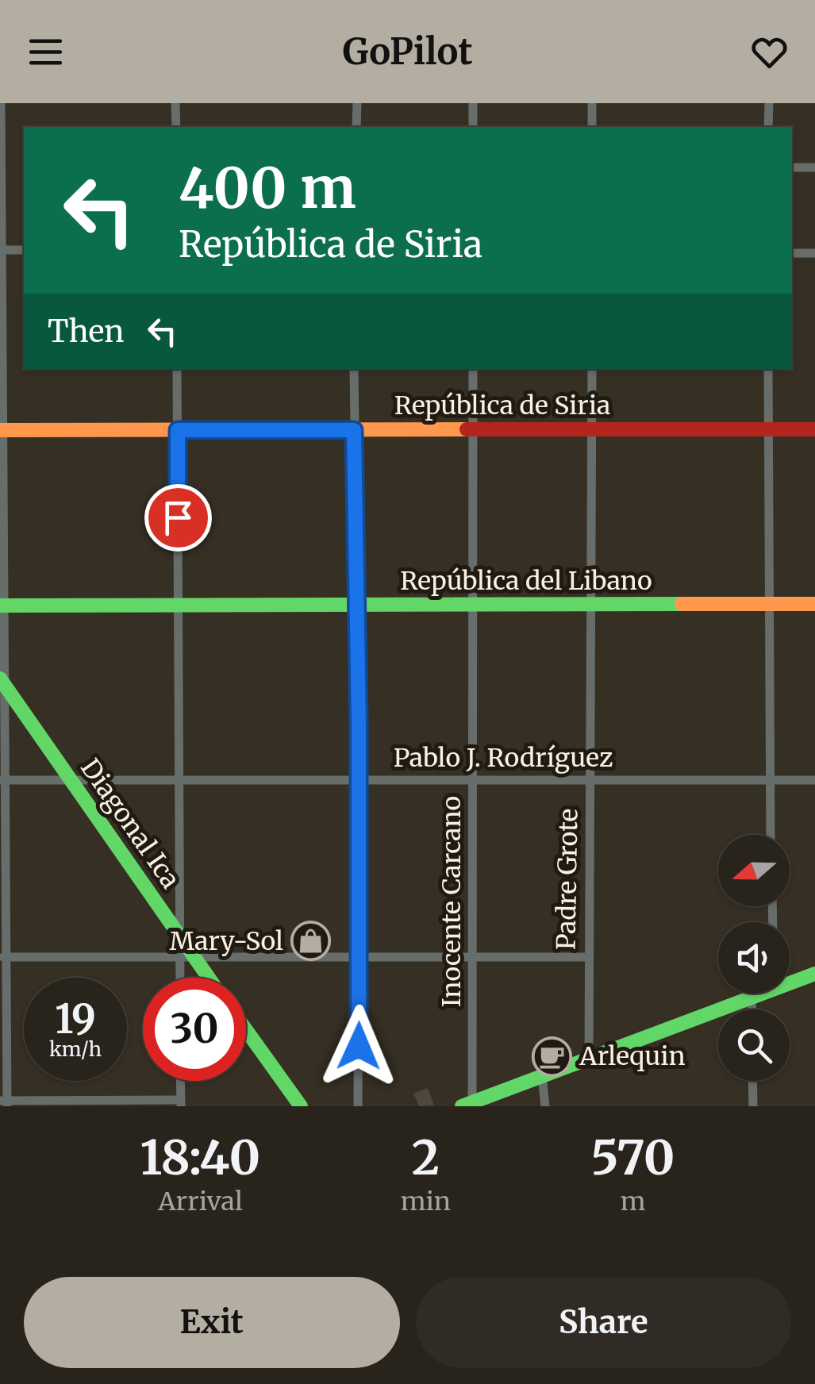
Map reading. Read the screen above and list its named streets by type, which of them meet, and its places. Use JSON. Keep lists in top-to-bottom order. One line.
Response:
{"streets":{"main road":["República de Siria","República del Libano","Diagonal Ica"],"street":["Pablo J. Rodríguez","Padre Grote","Inocente Carcano"]},"crossings":[["República de Siria","Padre Grote"],["República de Siria","Inocente Carcano"],["República del Libano","Padre Grote"],["República del Libano","Inocente Carcano"],["Pablo J. Rodríguez","Diagonal Ica"],["Pablo J. Rodríguez","Padre Grote"],["Pablo J. Rodríguez","Inocente Carcano"]],"places":{"shop":["Mary-Sol"],"cafe":["Arlequin"]},"north":"left","page":{"header":"GoPilot","turn":["400 m","República de Siria"],"then":"Then","speed":"19 km/h","limit":"30","eta":["18:40","Arrival","2","min","570","m"],"buttons":["Exit","Share"]}}
